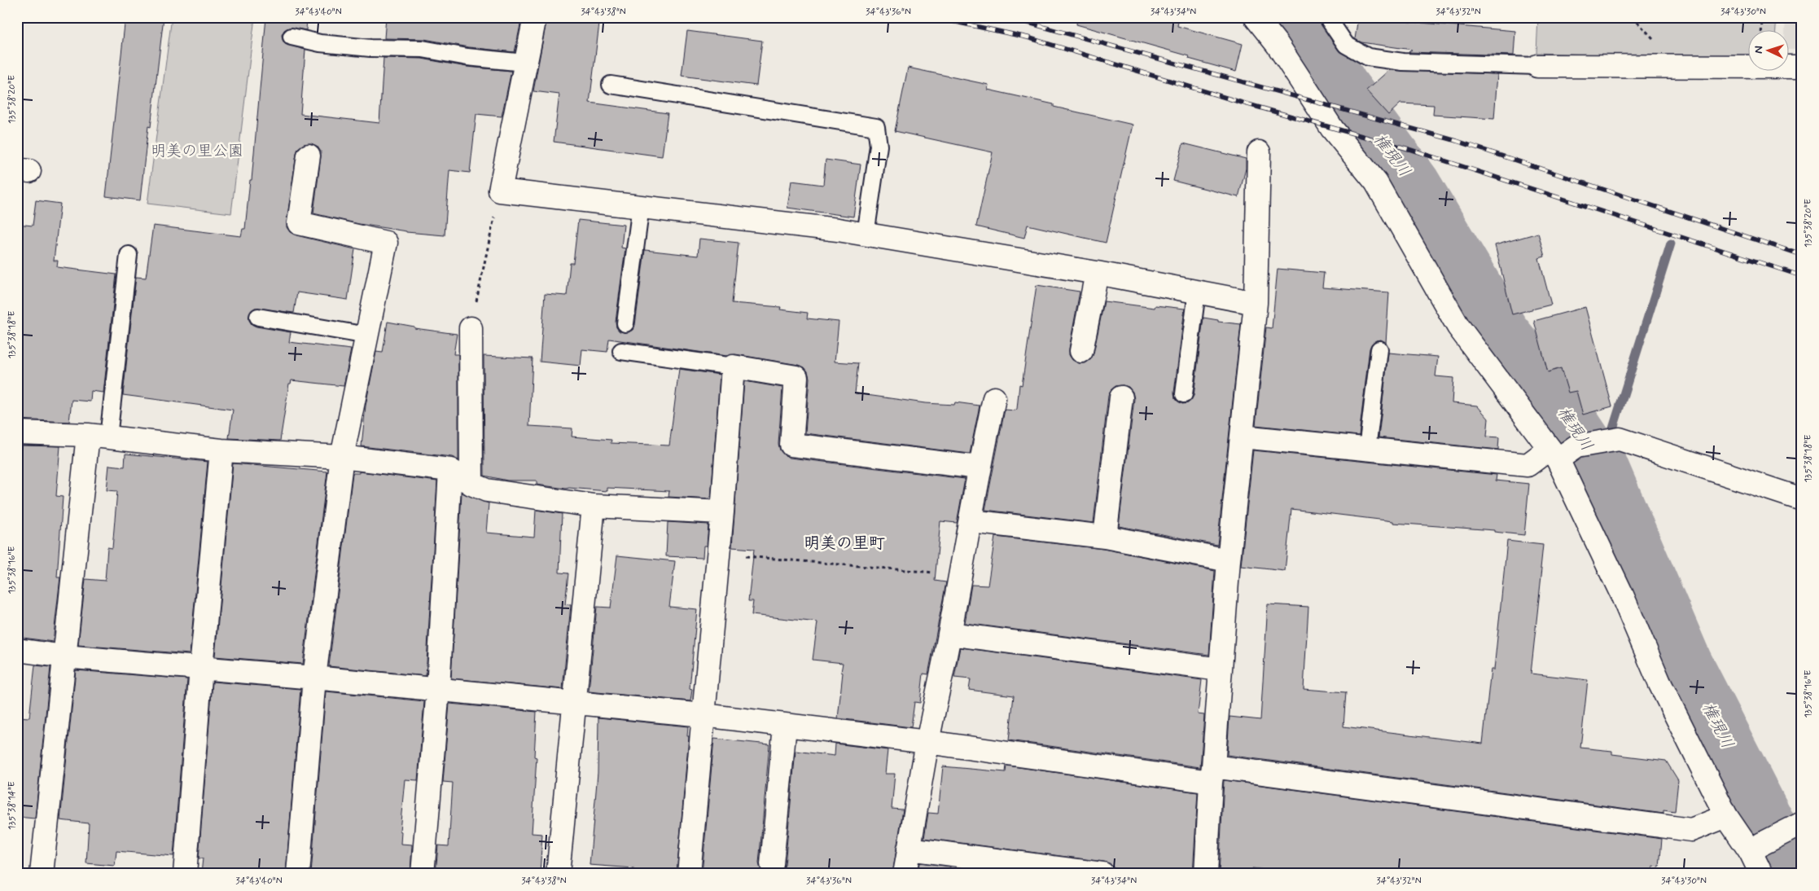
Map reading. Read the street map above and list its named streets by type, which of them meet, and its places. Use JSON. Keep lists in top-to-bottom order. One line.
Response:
{"districts":["明美の里町"],"water":["権現川"],"parks":["明美の里公園"],"north":"left","coordinates":["34°43'40\"N","34°43'38\"N","34°43'36\"N","34°43'34\"N","34°43'32\"N","34°43'30\"N","135°38'20\"E","135°38'18\"E","135°38'16\"E","135°38'14\"E"]}
